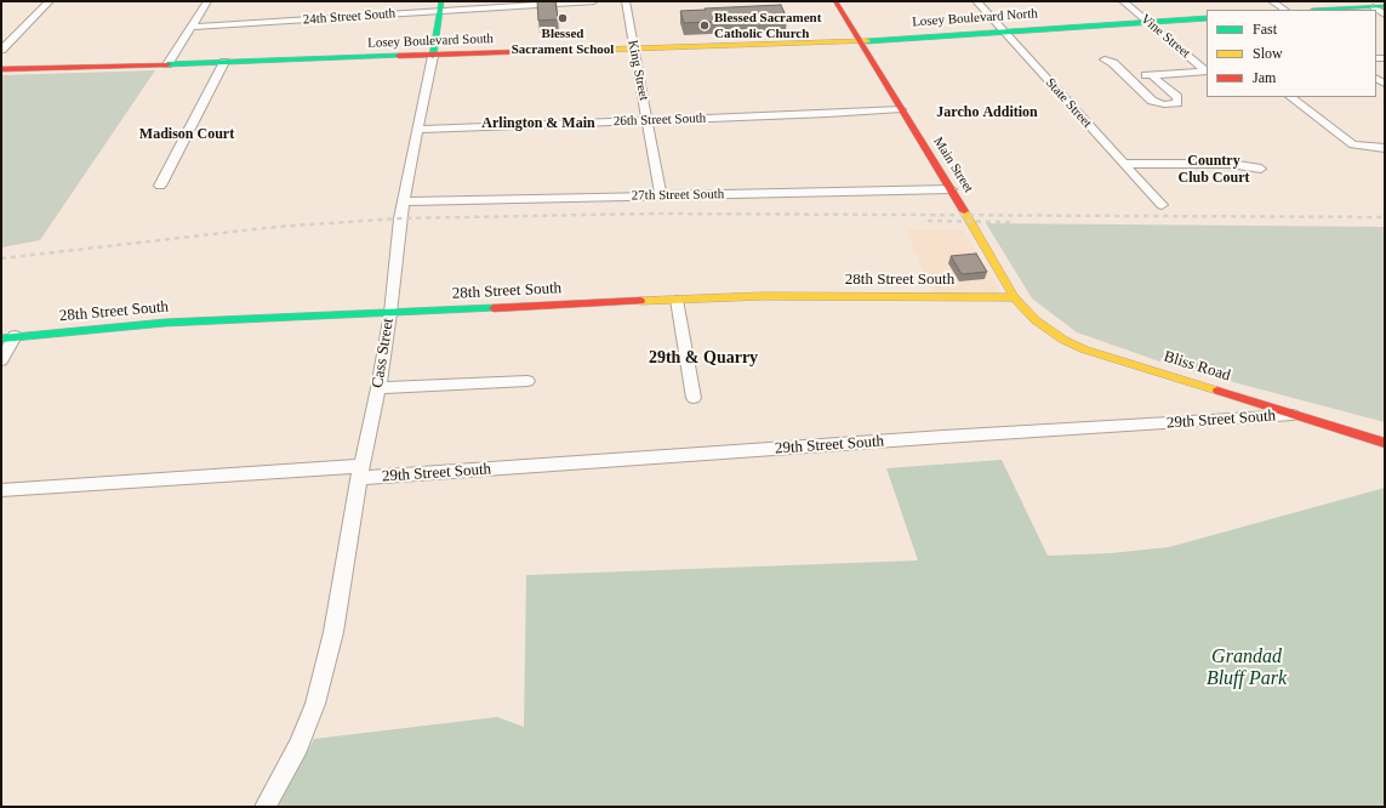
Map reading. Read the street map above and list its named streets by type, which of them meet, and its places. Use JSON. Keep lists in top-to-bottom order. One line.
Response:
{"streets":{"street":["24th Street South","Losey Boulevard North","Vine Street","Losey Boulevard South","King Street","State Street","26th Street South","Main Street","27th Street South","28th Street South","Cass Street","Bliss Road","29th Street South"]},"crossings":[["24th Street South","Cass Street"],["Losey Boulevard North","Vine Street"],["Losey Boulevard North","Losey Boulevard South"],["Losey Boulevard North","State Street"],["Losey Boulevard North","Main Street"],["Losey Boulevard South","King Street"],["Losey Boulevard South","Main Street"],["Losey Boulevard South","Cass Street"],["King Street","26th Street South"],["King Street","27th Street South"],["26th Street South","Main Street"],["26th Street South","Cass Street"],["Main Street","27th Street South"],["Main Street","28th Street South"],["Main Street","Bliss Road"],["27th Street South","Cass Street"],["28th Street South","Cass Street"],["28th Street South","Bliss Road"],["Cass Street","29th Street South"],["Bliss Road","29th Street South"]],"districts":["Jarcho Addition","Arlington & Main","Madison Court","Country Club Court","29th & Quarry"],"parks":["Grandad Bluff Park"],"places":["Blessed Sacrament School","Blessed Sacrament Catholic Church"],"legend":["Fast","Slow","Jam"]}
